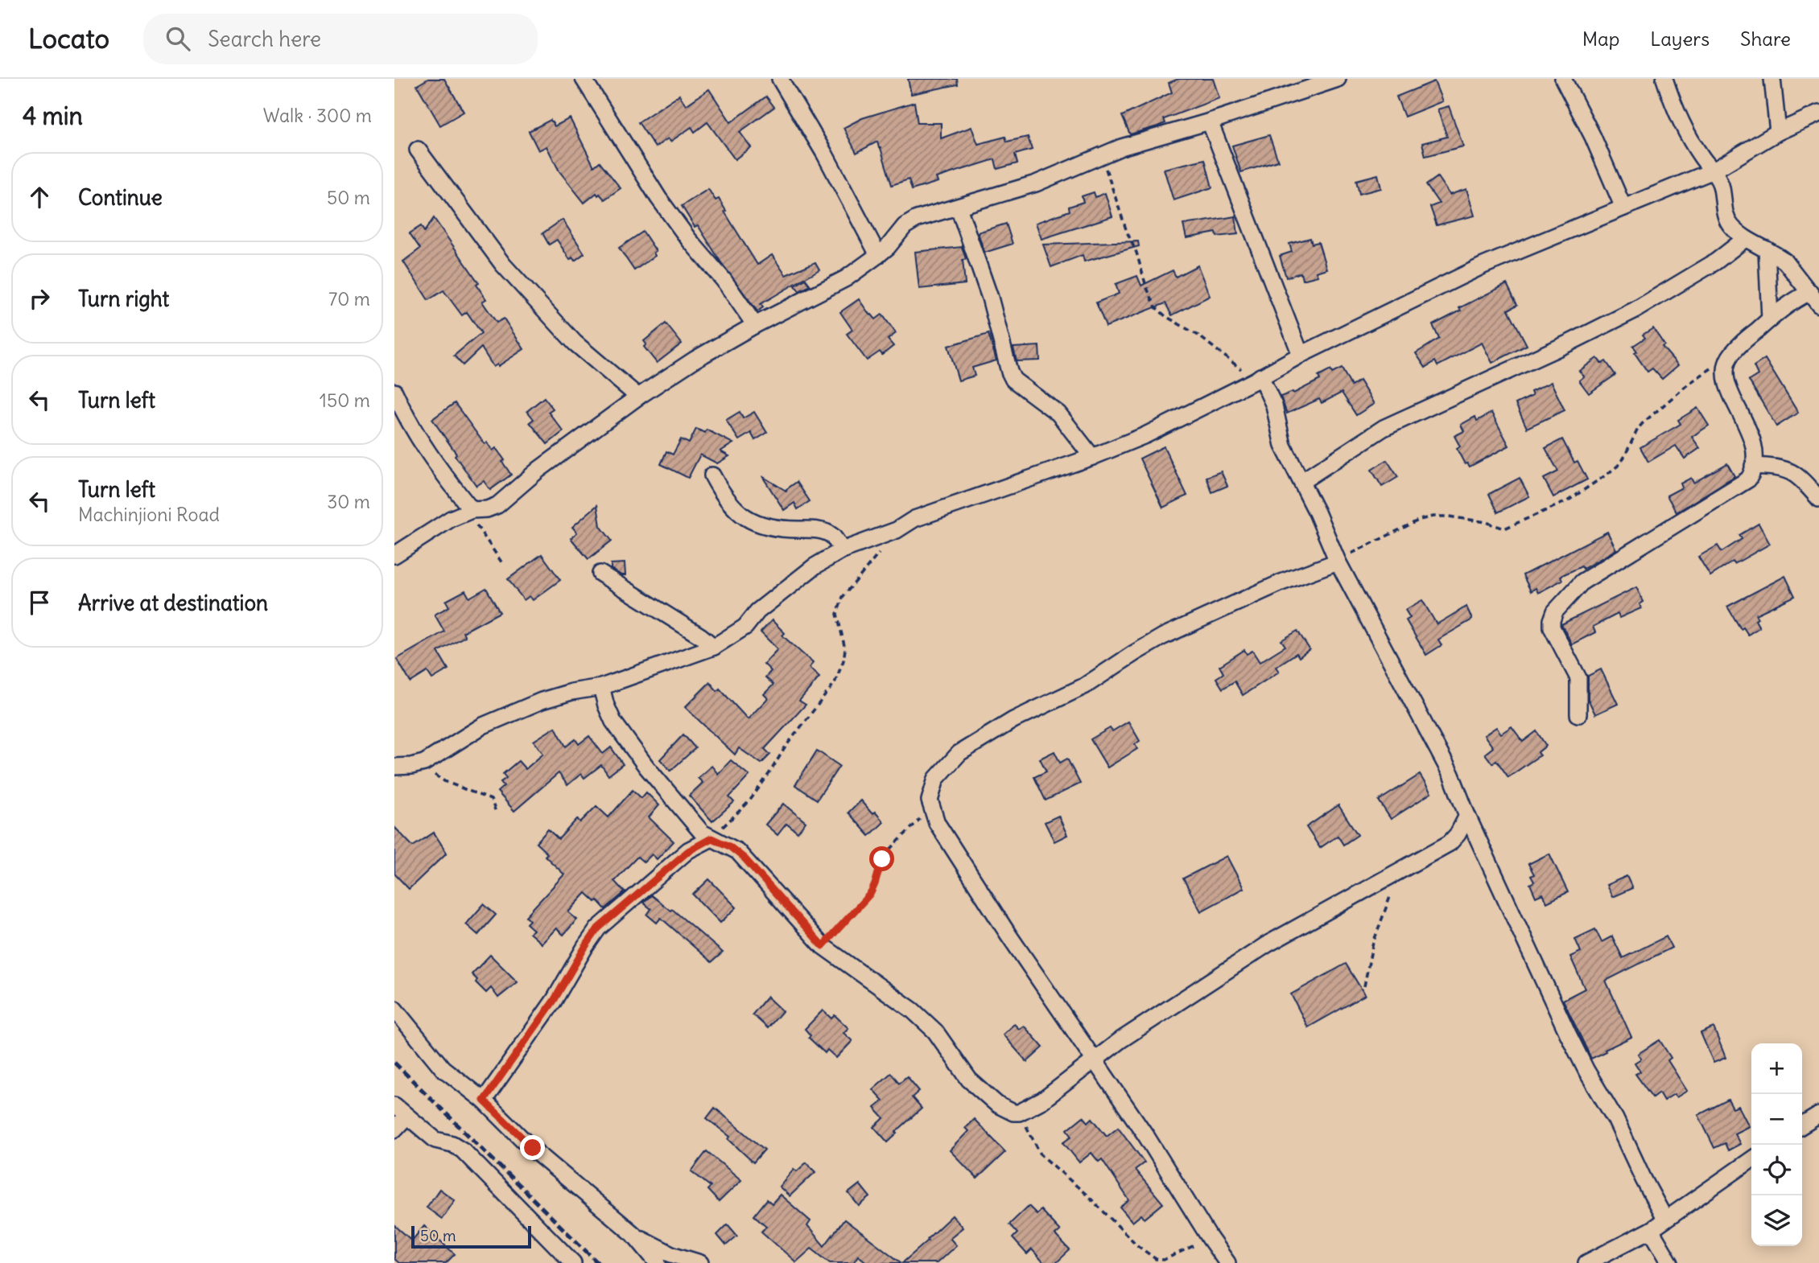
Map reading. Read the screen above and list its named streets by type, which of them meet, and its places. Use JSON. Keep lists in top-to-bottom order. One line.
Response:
{"scale_bar":"50 m","page":{"header":"Locato","search":"Search here","nav":["Map","Layers","Share"],"heading":["4 min","Walk · 300 m"],"list":[["Continue","50 m"],["Turn right","70 m"],["Turn left","150 m"],["Turn left","Machinjioni Road","30 m"],"Arrive at destination"],"map_buttons":["+","−"],"scale":"50 m"}}
